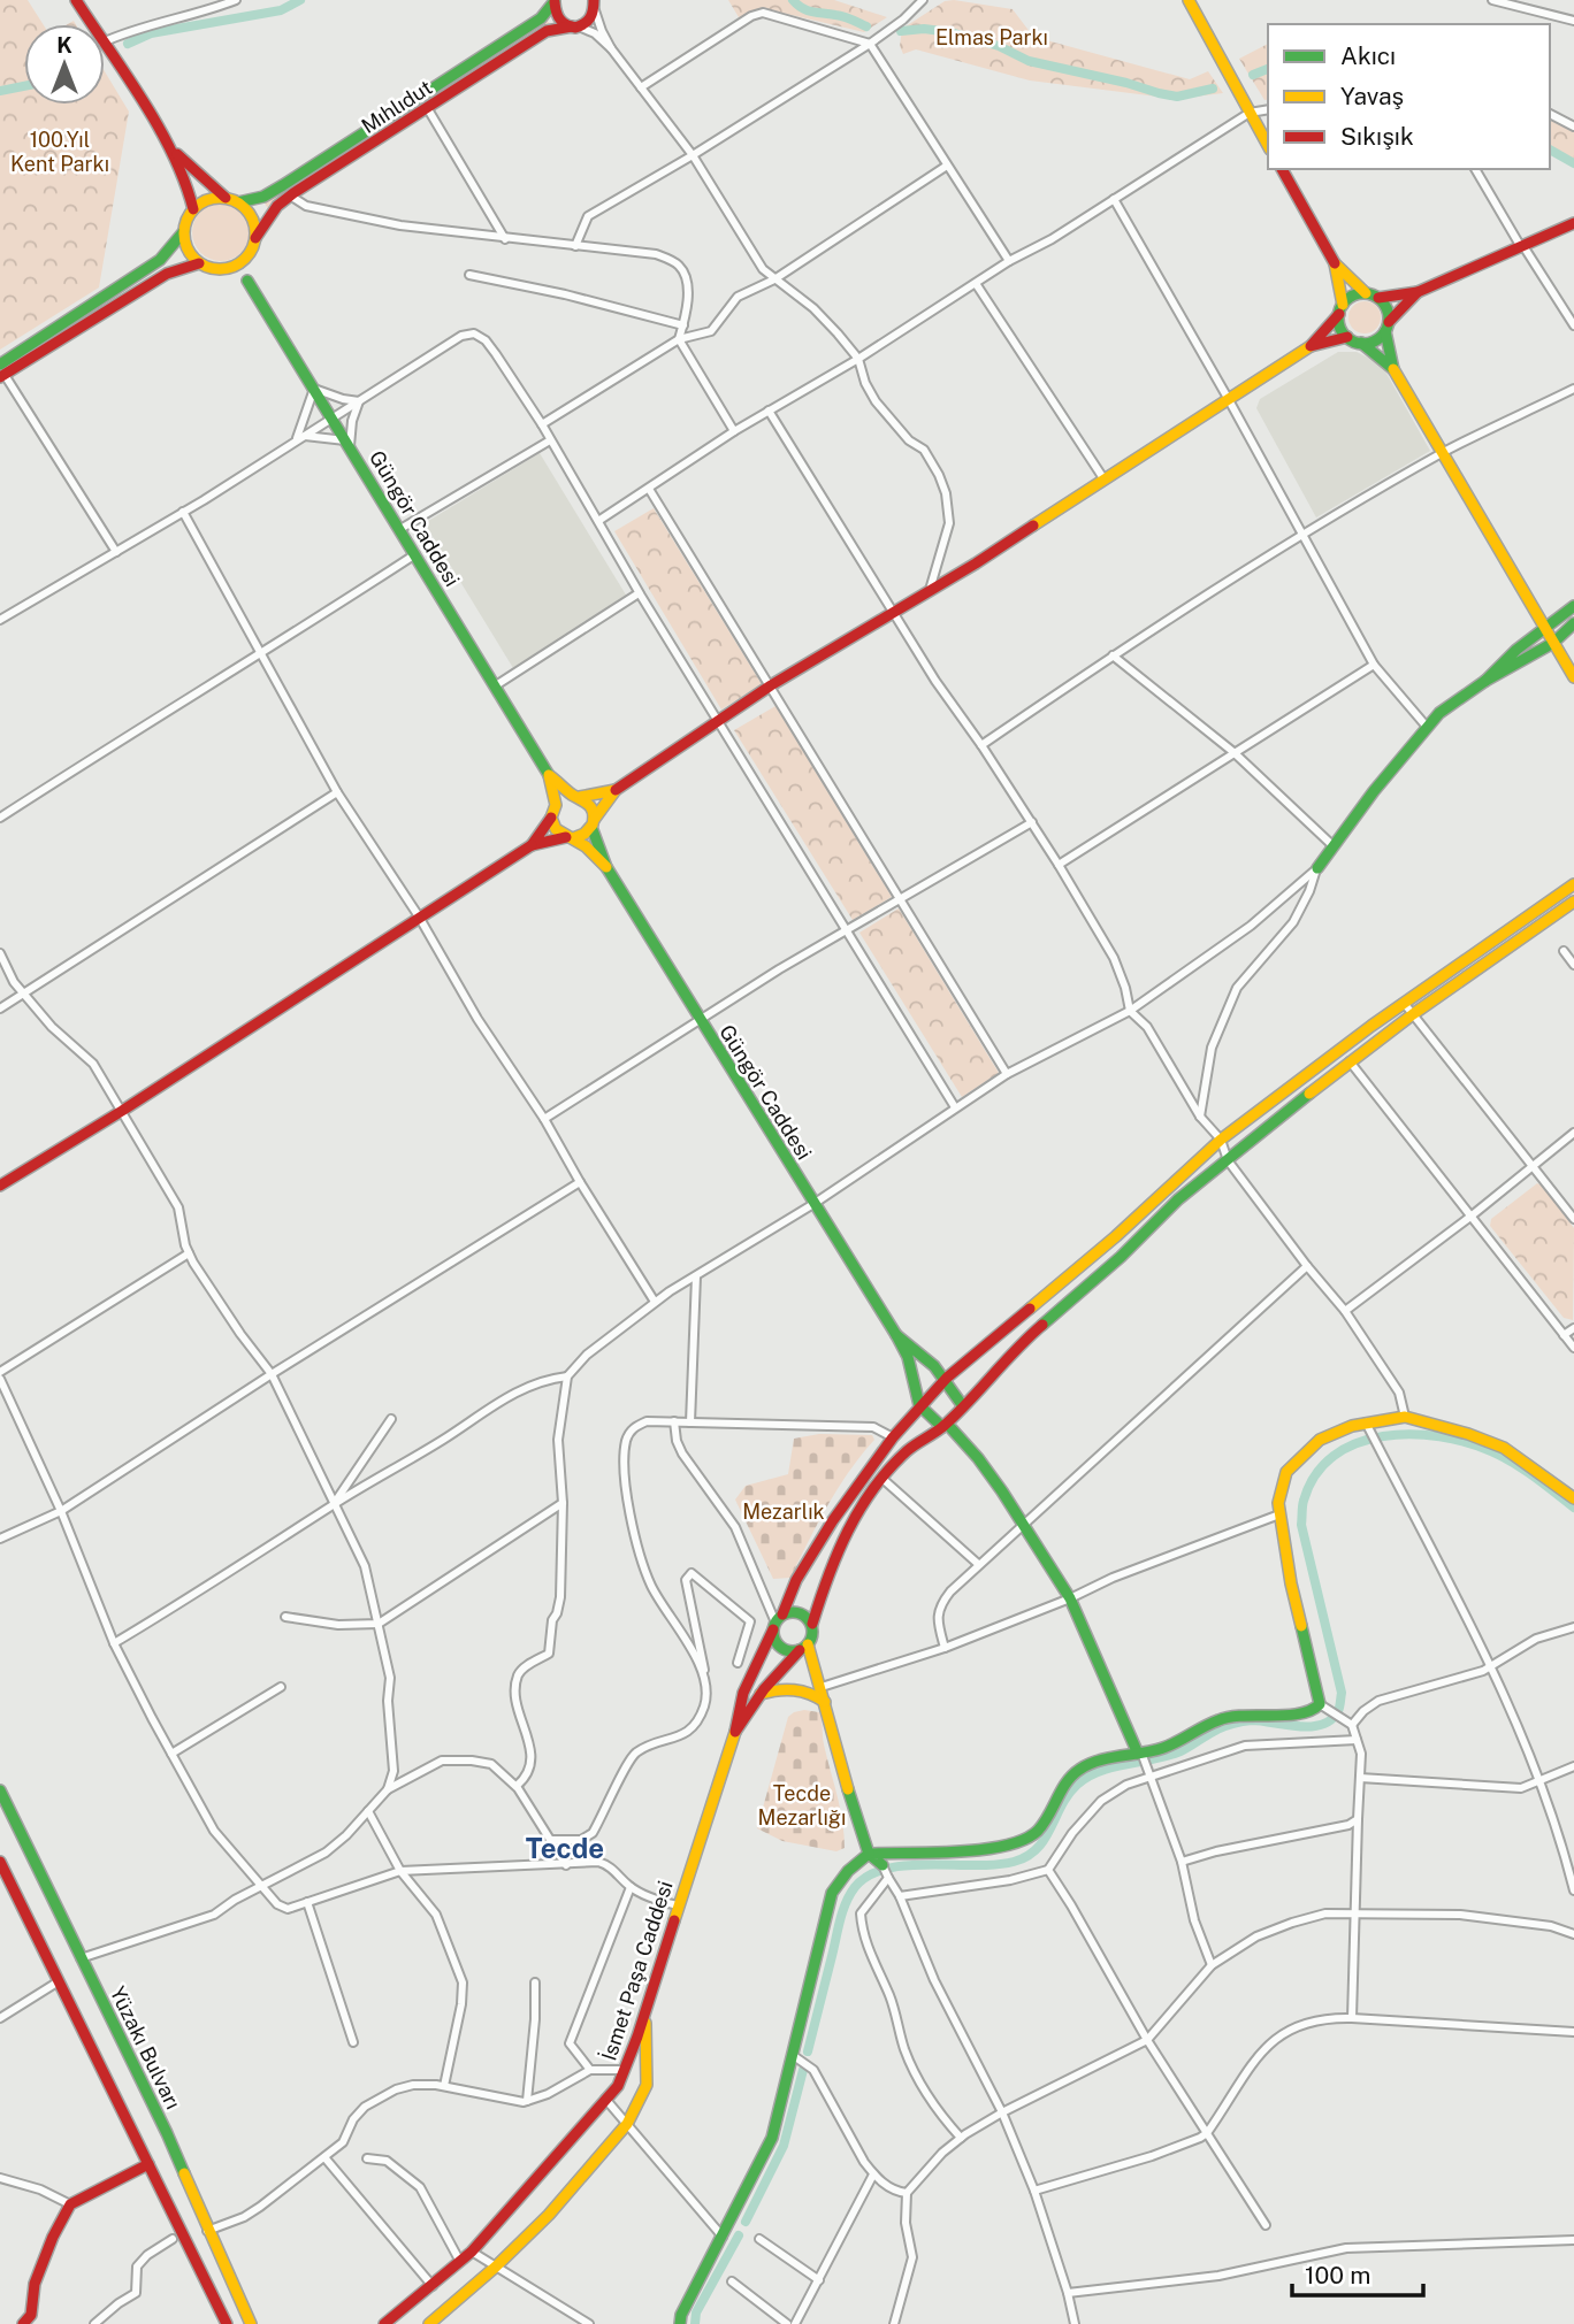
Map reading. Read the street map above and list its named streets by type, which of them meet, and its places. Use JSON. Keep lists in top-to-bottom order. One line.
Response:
{"streets":{"main road":["Mıhlıdut","Güngör Caddesi","İsmet Paşa Caddesi","Yüzakı Bulvarı"]},"districts":["Tecde"],"parks":["Elmas Parkı","100.Yıl Kent Parkı","Mezarlık","Tecde Mezarlığı"],"legend":["Akıcı","Yavaş","Sıkışık"],"scale_bar":"100 m","north":"top"}
